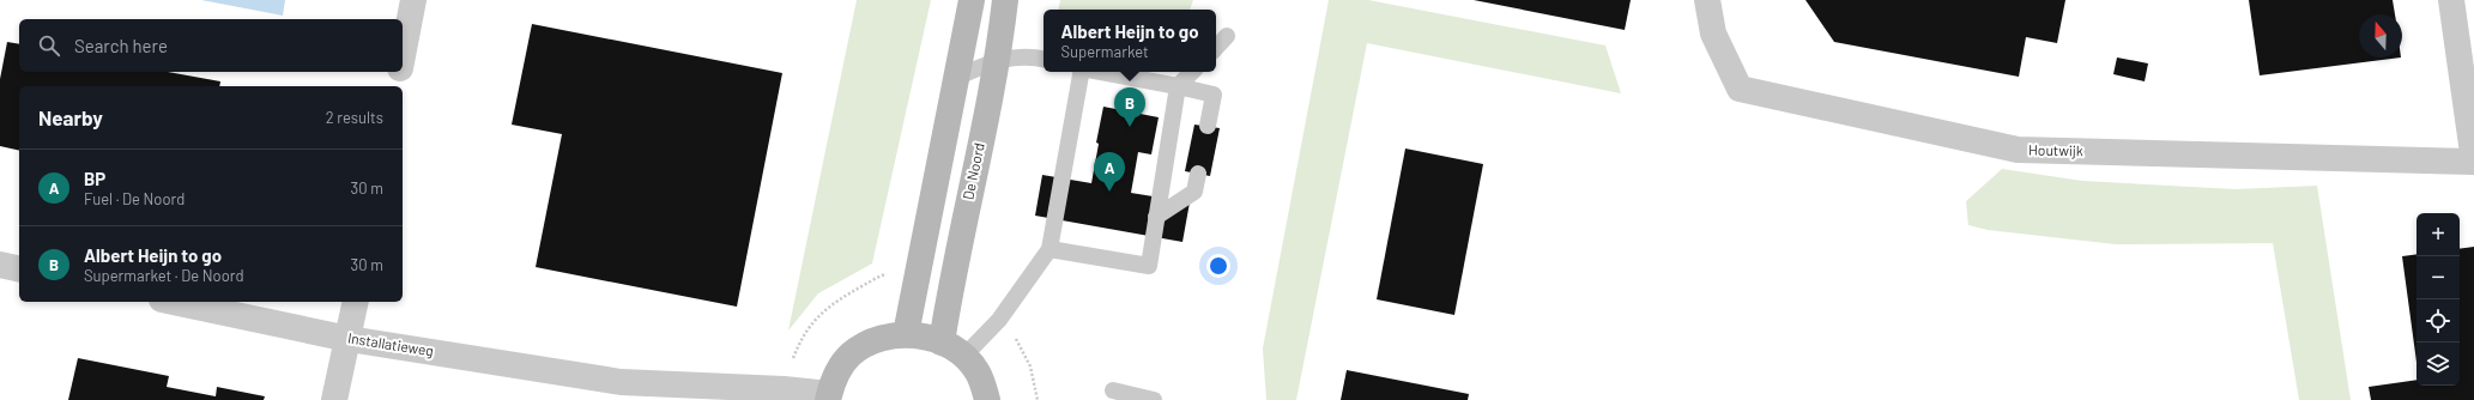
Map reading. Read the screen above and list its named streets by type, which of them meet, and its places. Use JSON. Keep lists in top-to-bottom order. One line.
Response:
{"streets":{"main road":["De Noord"],"street":["Houtwijk","Installatieweg"]},"north":"top","page":{"popup":["Albert Heijn to go","Supermarket"],"search":"Search here","heading":["Nearby","2 results"],"pins":["B","A"],"list":[{"mark":"A","name":"BP","note":"Fuel · De Noord","value":"30 m"},{"mark":"B","name":"Albert Heijn to go","note":"Supermarket · De Noord","value":"30 m"}],"map_buttons":["+","−"]}}
